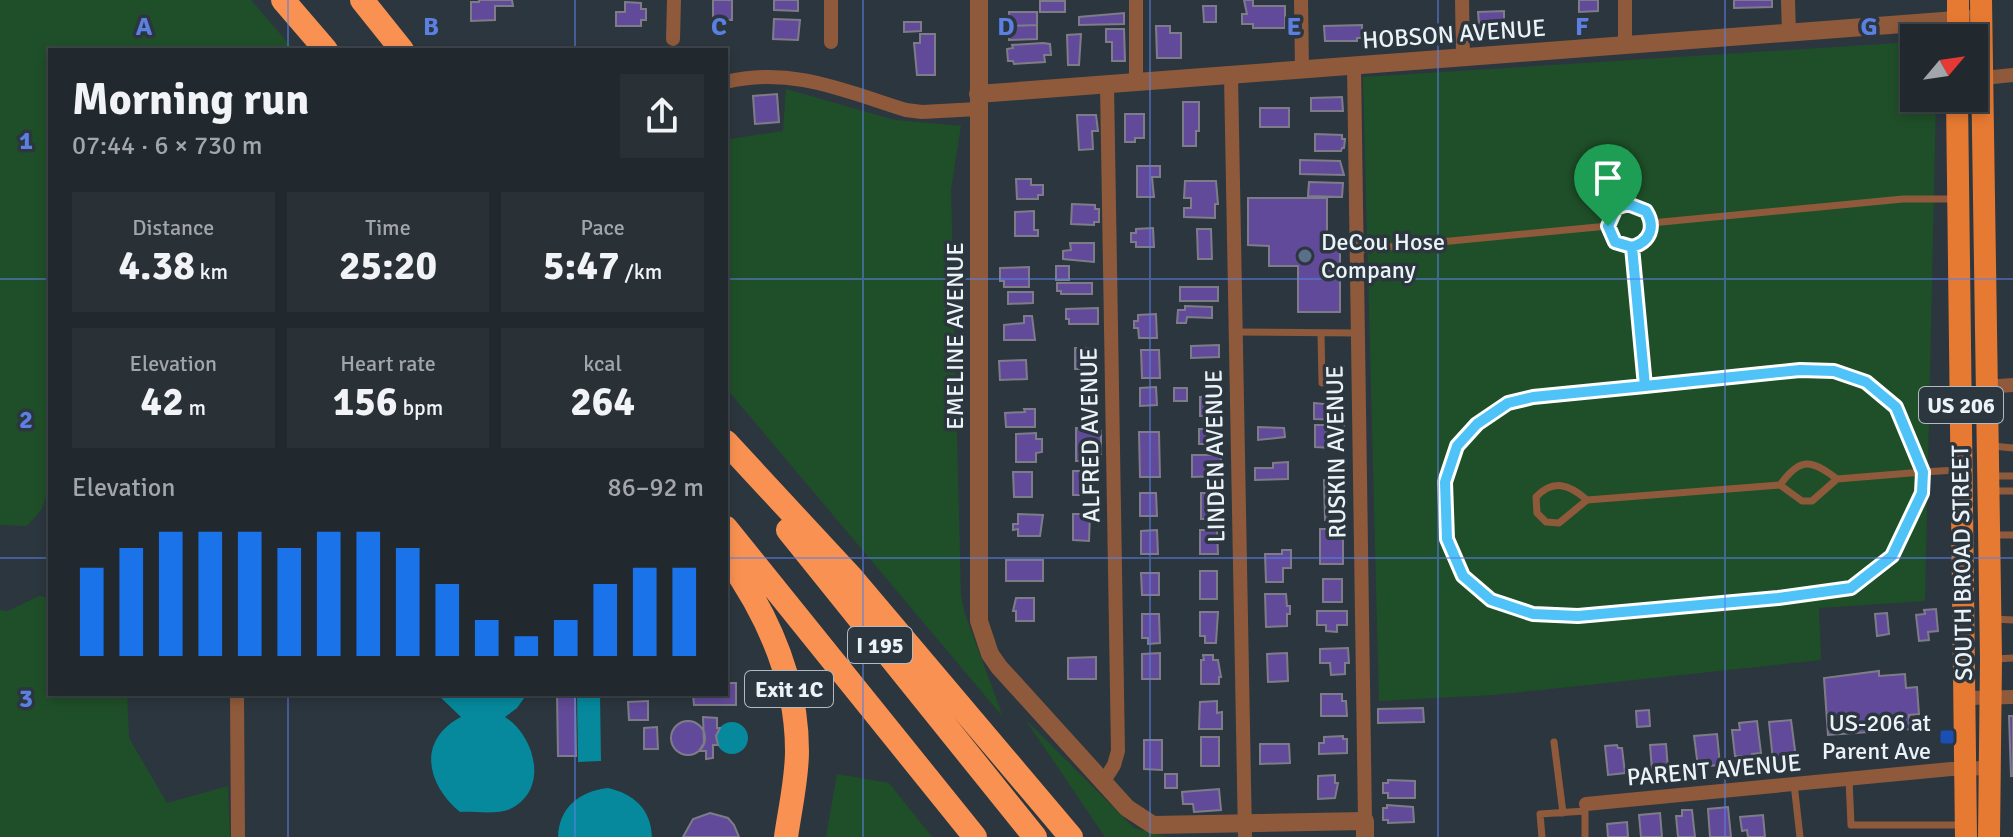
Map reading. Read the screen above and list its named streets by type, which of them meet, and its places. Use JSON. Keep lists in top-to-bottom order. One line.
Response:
{"streets":{"highway":["I 195","Exit 1C"],"main road":["US 206","SOUTH BROAD STREET"],"street":["HOBSON AVENUE","EMELINE AVENUE","ALFRED AVENUE","RUSKIN AVENUE","LINDEN AVENUE","PARENT AVENUE"]},"crossings":[["HOBSON AVENUE","EMELINE AVENUE"],["HOBSON AVENUE","ALFRED AVENUE"],["HOBSON AVENUE","RUSKIN AVENUE"],["HOBSON AVENUE","LINDEN AVENUE"],["EMELINE AVENUE","ALFRED AVENUE"],["EMELINE AVENUE","RUSKIN AVENUE"],["EMELINE AVENUE","LINDEN AVENUE"],["SOUTH BROAD STREET","PARENT AVENUE"]],"places":{"other":["DeCou Hose Company"],"transit":["US-206 at Parent Ave"]},"north":"top right","page":{"heading":["Morning run","07:44 · 6 × 730 m"],"stats":[["Distance","4.38 km"],["Time","25:20"],["Pace","5:47 /km"],["Elevation","42 m"],["Heart rate","156 bpm"],["kcal","264"]],"chart":["Elevation","86–92 m"]},"grid":{"columns":["A","B","C","D","E","F","G"],"rows":["1","2","3"]}}
